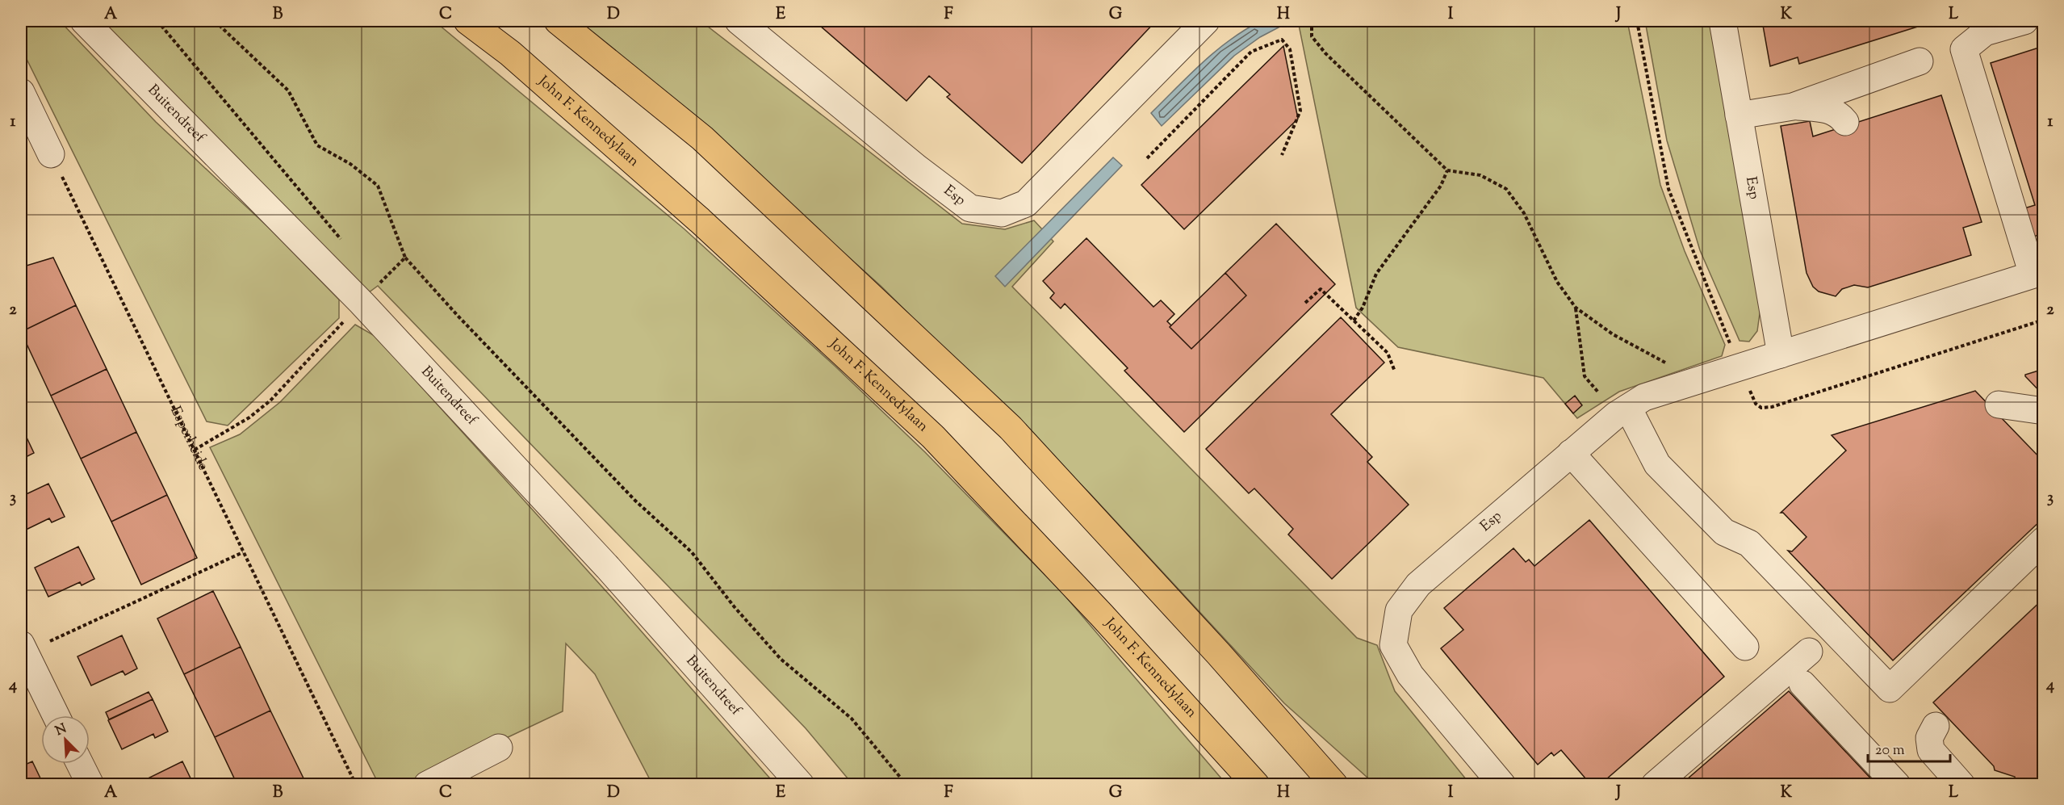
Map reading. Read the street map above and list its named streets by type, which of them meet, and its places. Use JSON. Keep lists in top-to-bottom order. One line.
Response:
{"streets":{"highway":["John F. Kennedylaan"],"street":["Buitendreef","Esp"],"path":["Esperheide"]},"scale_bar":"20 m","north":"top left","grid":{"columns":["A","B","C","D","E","F","G","H","I","J","K","L"],"rows":["1","2","3","4"]}}
